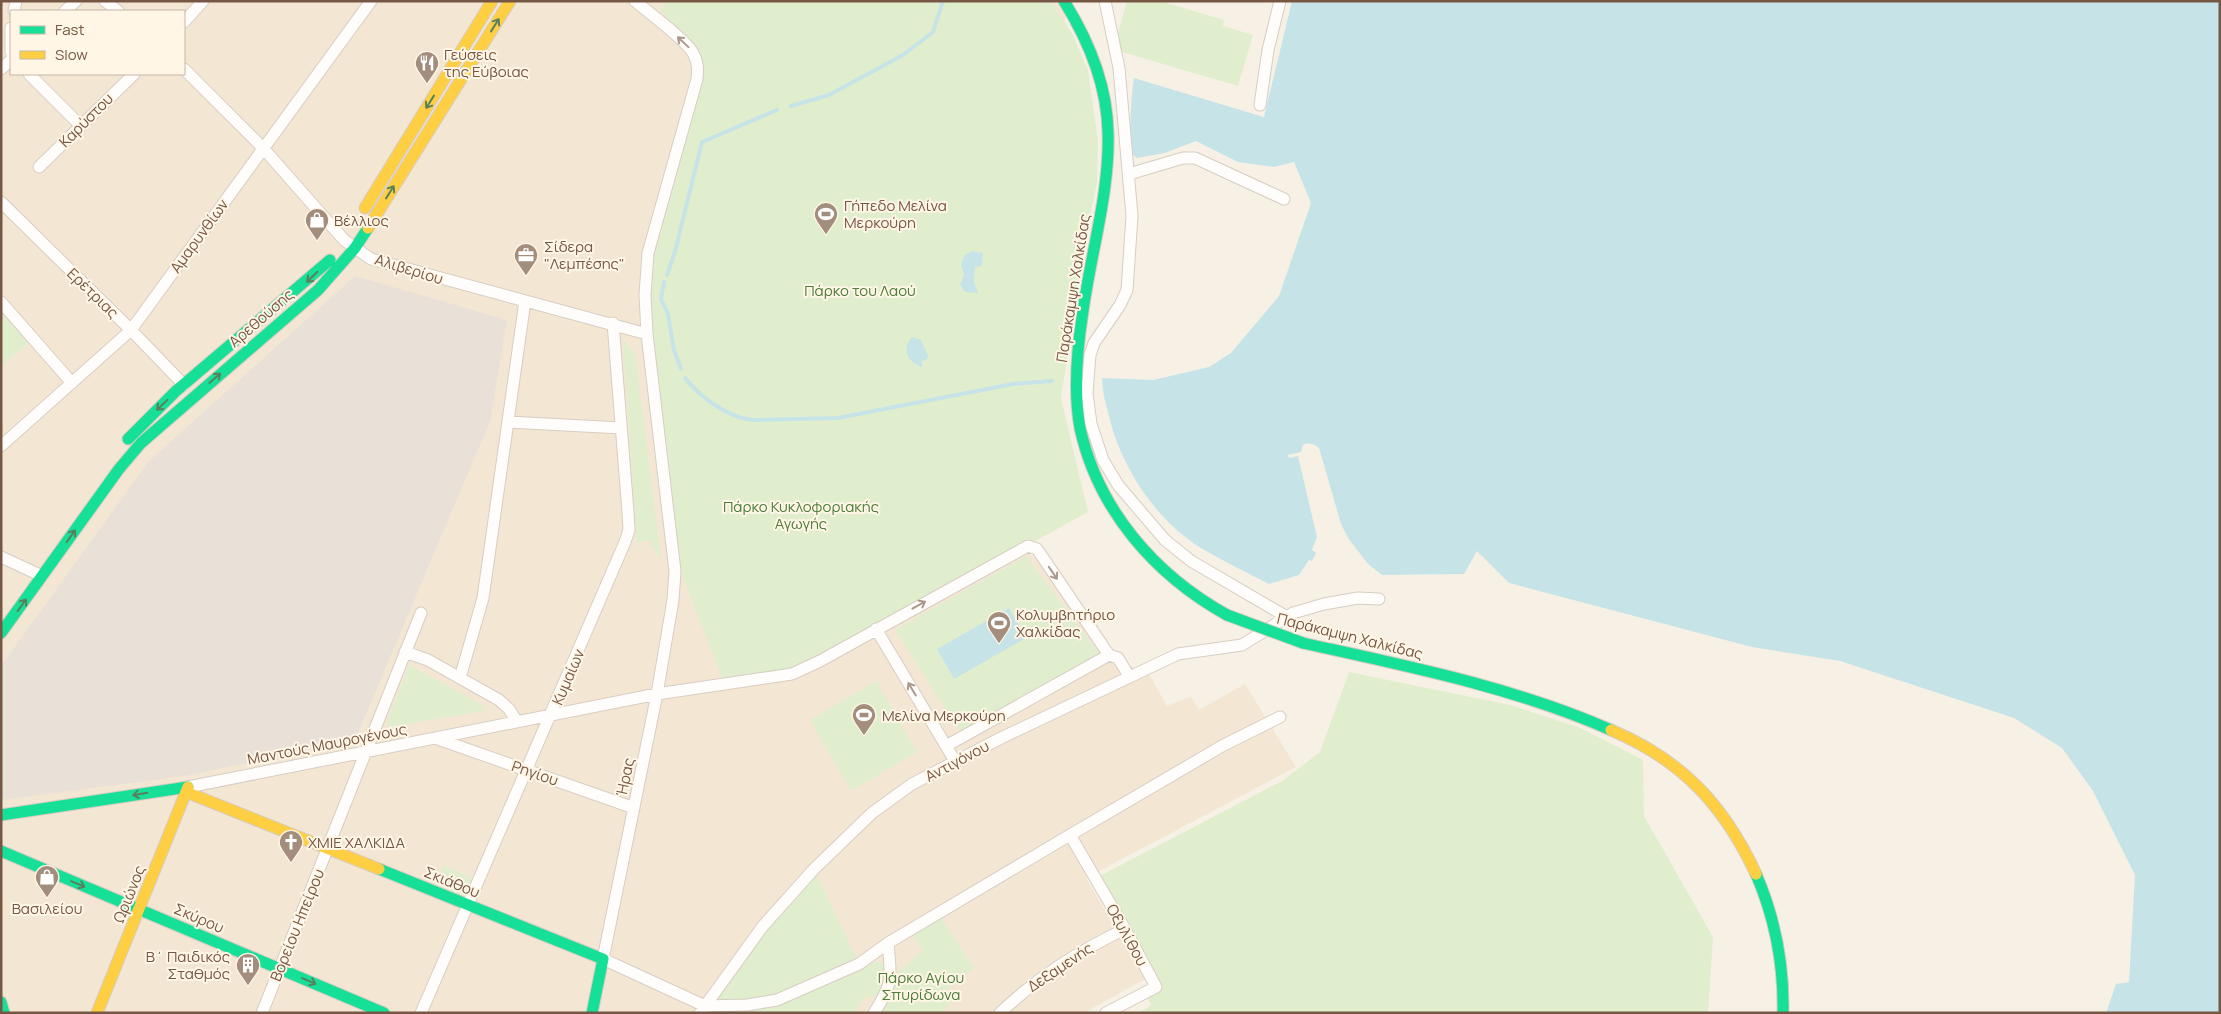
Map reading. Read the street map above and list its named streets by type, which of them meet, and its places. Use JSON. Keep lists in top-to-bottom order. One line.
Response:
{"streets":{"main road":["Παράκαμψη Χαλκίδας","Αρεθούσης","Μαντούς Μαυρογένους","Ήρας","Σκιάθου","Ωριώνος","Σκύρου"],"street":["Καρύστου","Αμαρυνθίων","Αλιβερίου","Ερέτριας","Κυμαίων","Αντιγόνου","Ρηγίου","Βορείου Ηπείρου","Οξυλίθου","Δεξαμενής"]},"crossings":[["Αμαρυνθίων","Αλιβερίου"],["Αμαρυνθίων","Ερέτριας"],["Αλιβερίου","Αρεθούσης"],["Αλιβερίου","Κυμαίων"],["Αλιβερίου","Ήρας"],["Ερέτριας","Αρεθούσης"],["Κυμαίων","Μαντούς Μαυρογένους"],["Κυμαίων","Ρηγίου"],["Κυμαίων","Σκιάθου"],["Μαντούς Μαυρογένους","Ρηγίου"],["Μαντούς Μαυρογένους","Ήρας"],["Μαντούς Μαυρογένους","Σκιάθου"],["Μαντούς Μαυρογένους","Ωριώνος"],["Μαντούς Μαυρογένους","Βορείου Ηπείρου"],["Αντιγόνου","Σκιάθου"],["Ρηγίου","Ήρας"],["Ήρας","Σκιάθου"],["Σκιάθου","Ωριώνος"],["Σκιάθου","Βορείου Ηπείρου"],["Ωριώνος","Σκύρου"],["Σκύρου","Βορείου Ηπείρου"],["Οξυλίθου","Δεξαμενής"]],"one_way":["Σκύρου"],"parks":["Πάρκο του Λαού","Πάρκο Κυκλοφοριακής Αγωγής","Πάρκο Αγίου Σπυρίδωνα"],"places":{"restaurant":["Γεύσεις της Εύβοιας"],"sports":["Γήπεδο Μελίνα Μερκούρη","Κολυμβητήριο Χαλκίδας","Μελίνα Μερκούρη"],"shop":["Βέλλιος","Βασιλείου"],"office":["Σίδερα \"Λεμπέσης\""],"church":["ΧΜΙΕ ΧΑΛΚΙΔΑ"],"building":["Β΄ Παιδικός Σταθμός"]},"legend":["Fast","Slow"]}
